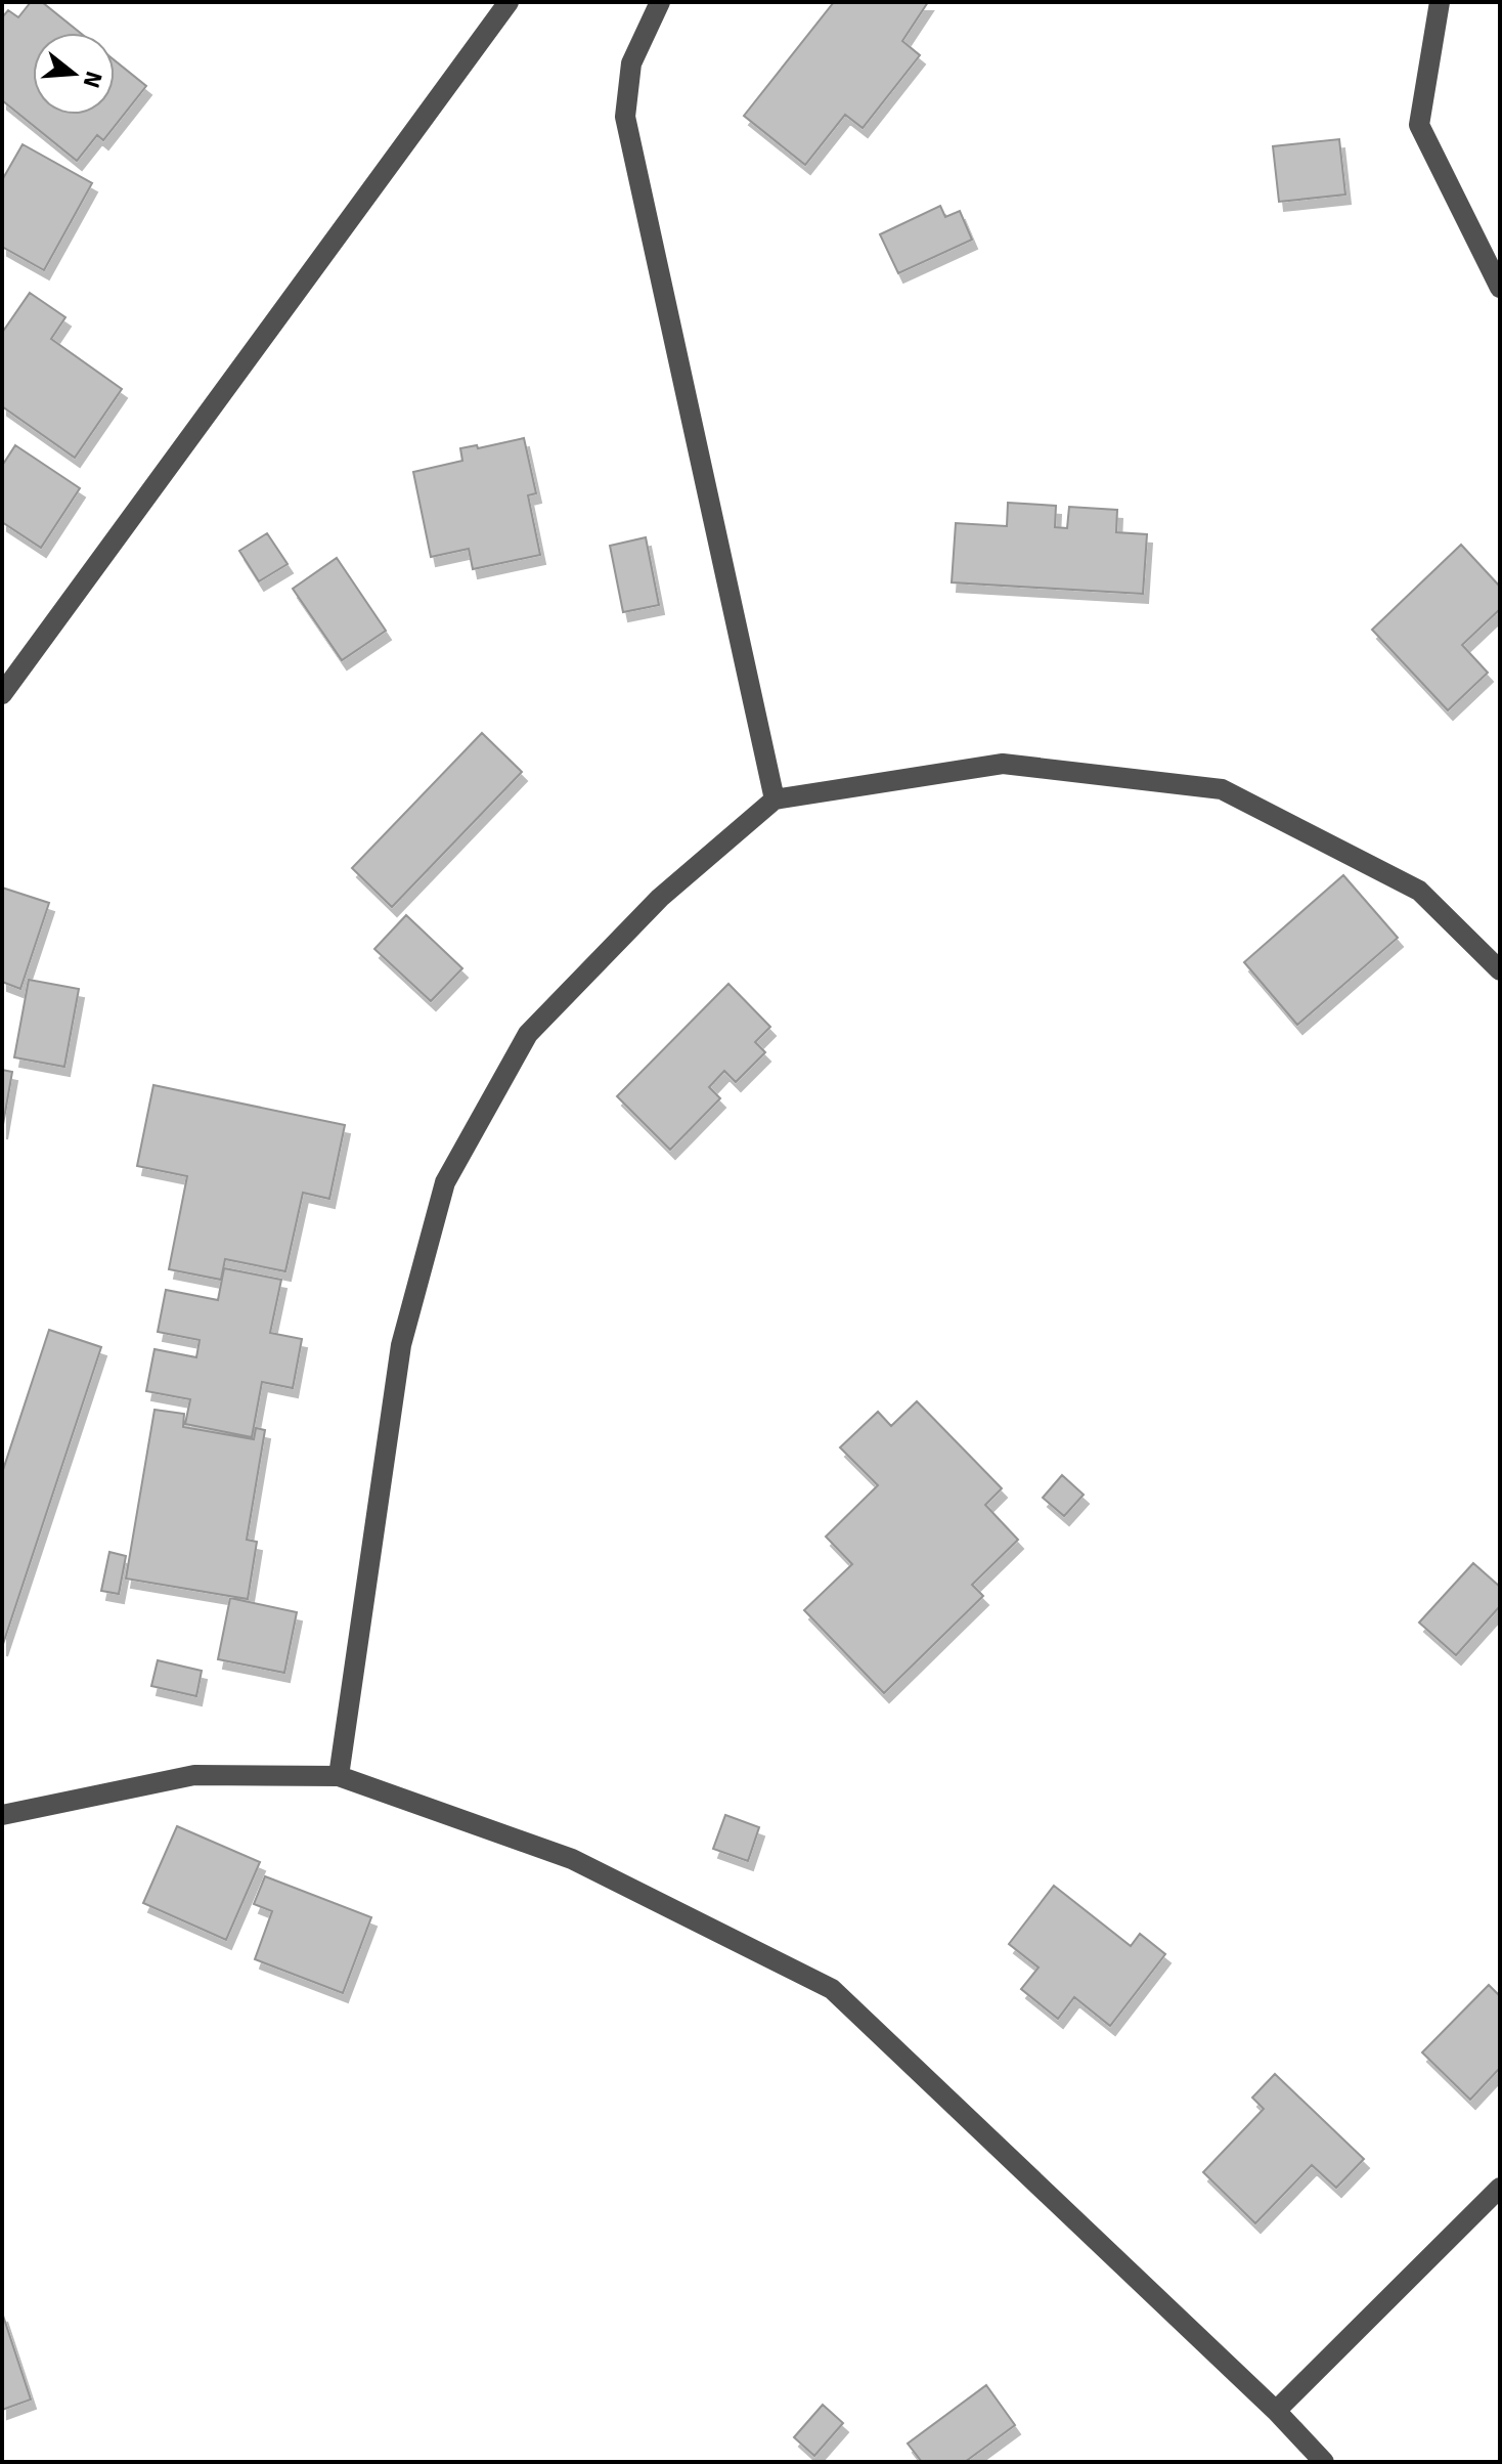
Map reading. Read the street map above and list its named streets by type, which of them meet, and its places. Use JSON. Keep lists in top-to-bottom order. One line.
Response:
{"north":"right"}
